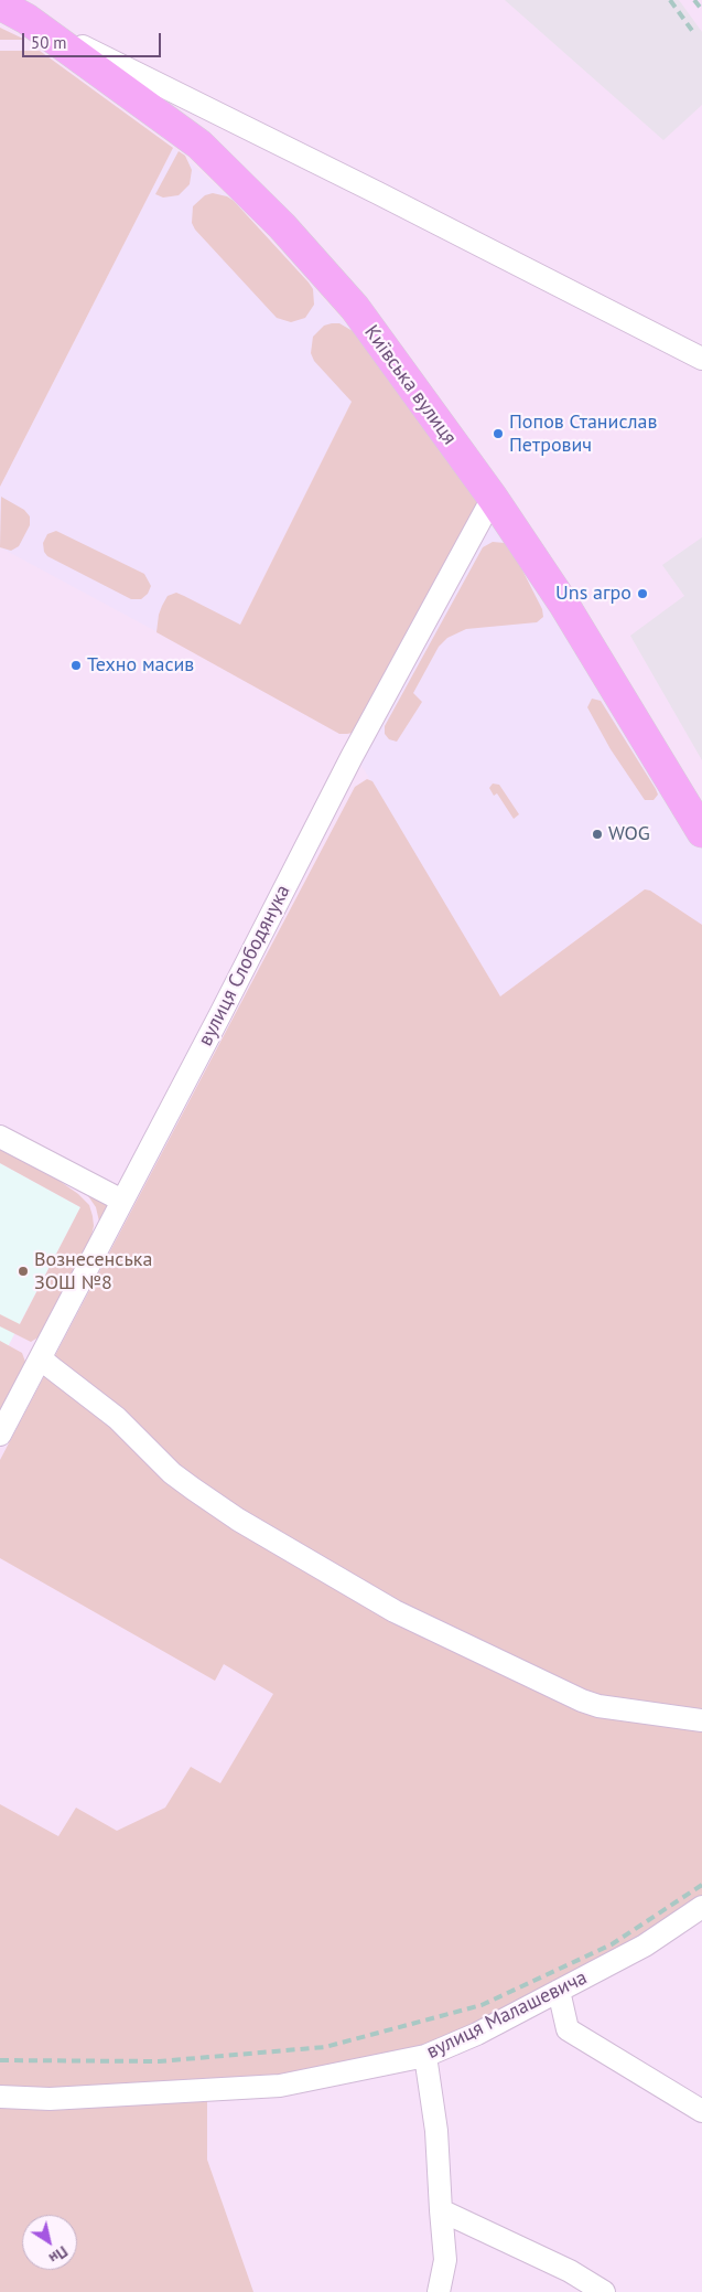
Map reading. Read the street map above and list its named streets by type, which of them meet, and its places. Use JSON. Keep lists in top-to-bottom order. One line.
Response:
{"streets":{"main road":["Київська вулиця"],"street":["вулиця Слободянука","вулиця Малашевича"]},"crossings":[["Київська вулиця","вулиця Слободянука"]],"places":["Попов Станислав Петрович","Uns агро","Техно масив","WOG","Вознесенська ЗОШ №8"],"scale_bar":"50 m","north":"bottom right"}
